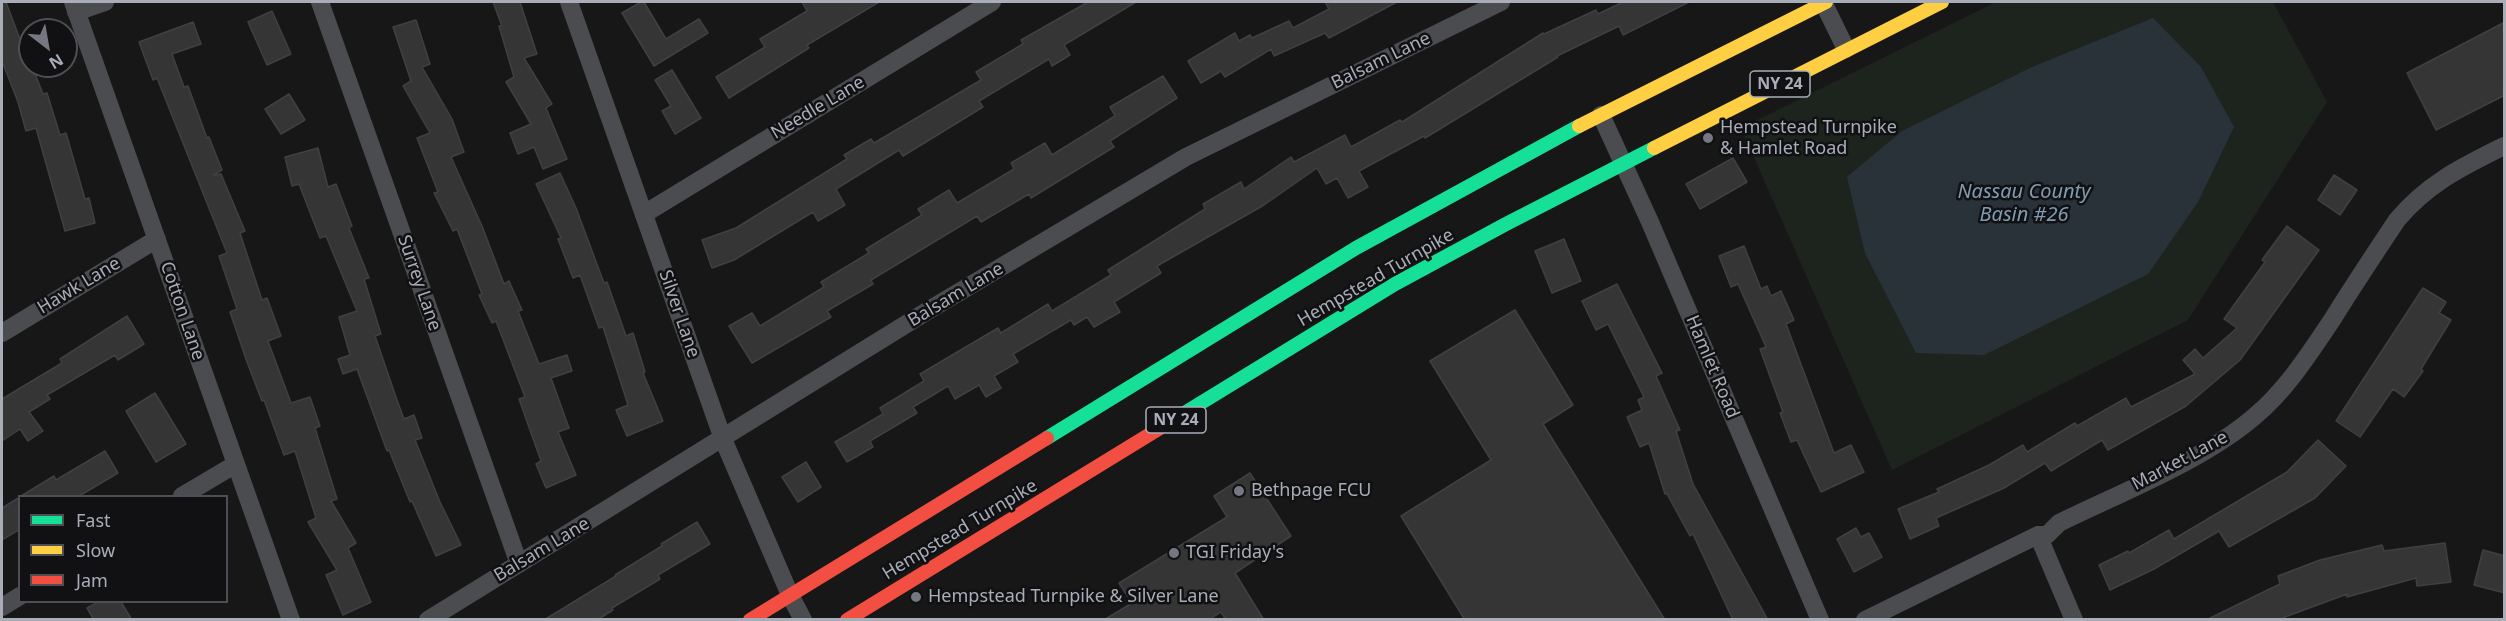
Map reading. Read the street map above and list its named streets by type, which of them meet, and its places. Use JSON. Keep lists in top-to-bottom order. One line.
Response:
{"streets":{"main road":["NY 24","Hempstead Turnpike"],"street":["Balsam Lane","Needle Lane","Surrey Lane","Hawk Lane","Cotton Lane","Silver Lane","Hamlet Road","Market Lane"]},"crossings":[["Balsam Lane","Surrey Lane"],["Balsam Lane","Silver Lane"],["Needle Lane","Silver Lane"],["Hempstead Turnpike","Silver Lane"],["Hempstead Turnpike","Hamlet Road"],["Hawk Lane","Cotton Lane"]],"water":["Nassau County Basin #26"],"places":["Hempstead Turnpike & Hamlet Road","Bethpage FCU","TGI Friday's","Hempstead Turnpike & Silver Lane"],"legend":["Fast","Slow","Jam"],"north":"bottom right"}
